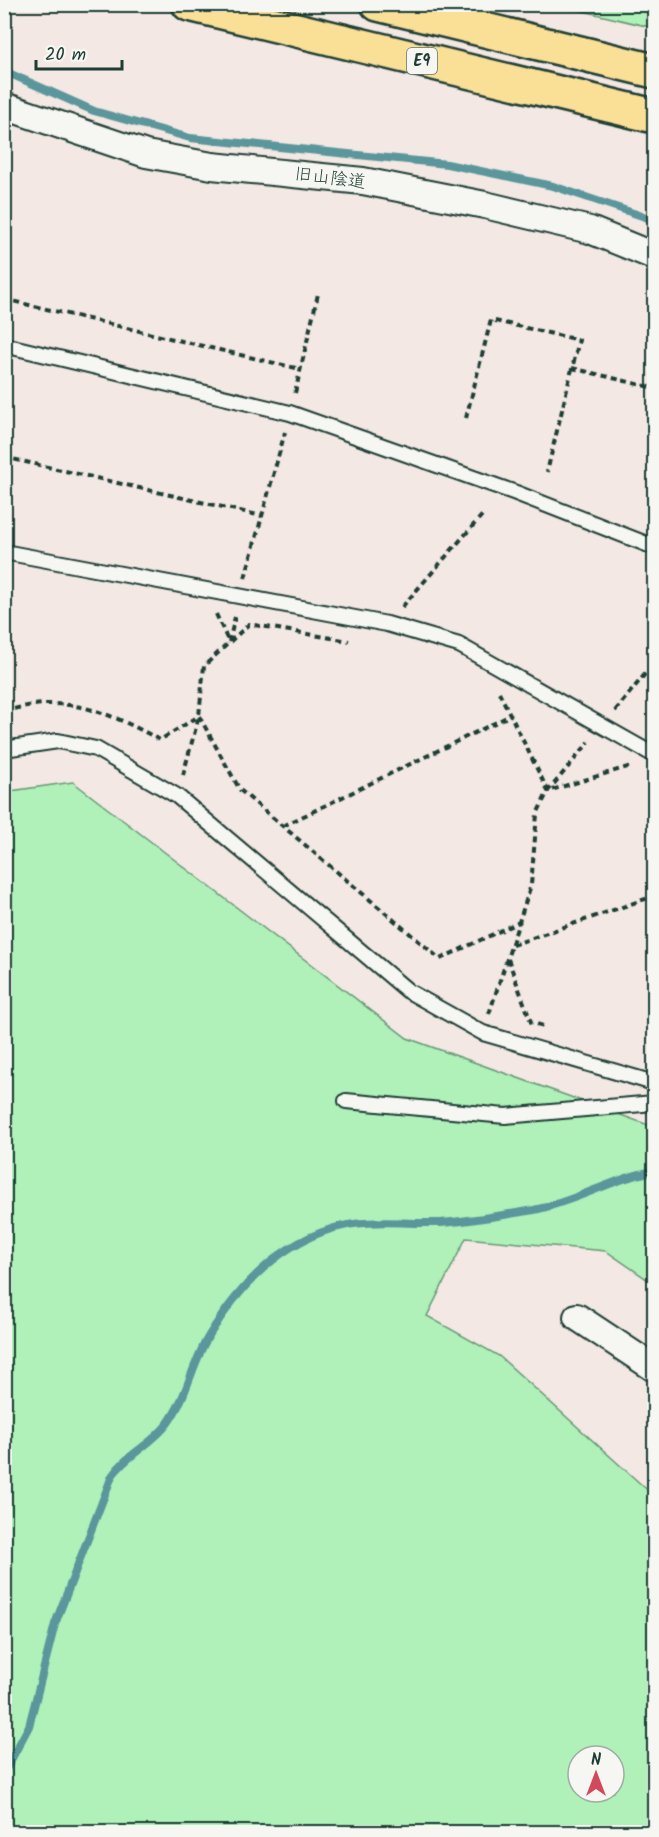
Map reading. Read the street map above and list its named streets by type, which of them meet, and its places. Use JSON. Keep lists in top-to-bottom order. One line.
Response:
{"streets":{"highway":["E9"],"street":["旧山陰道"]},"scale_bar":"20 m","north":"top"}
